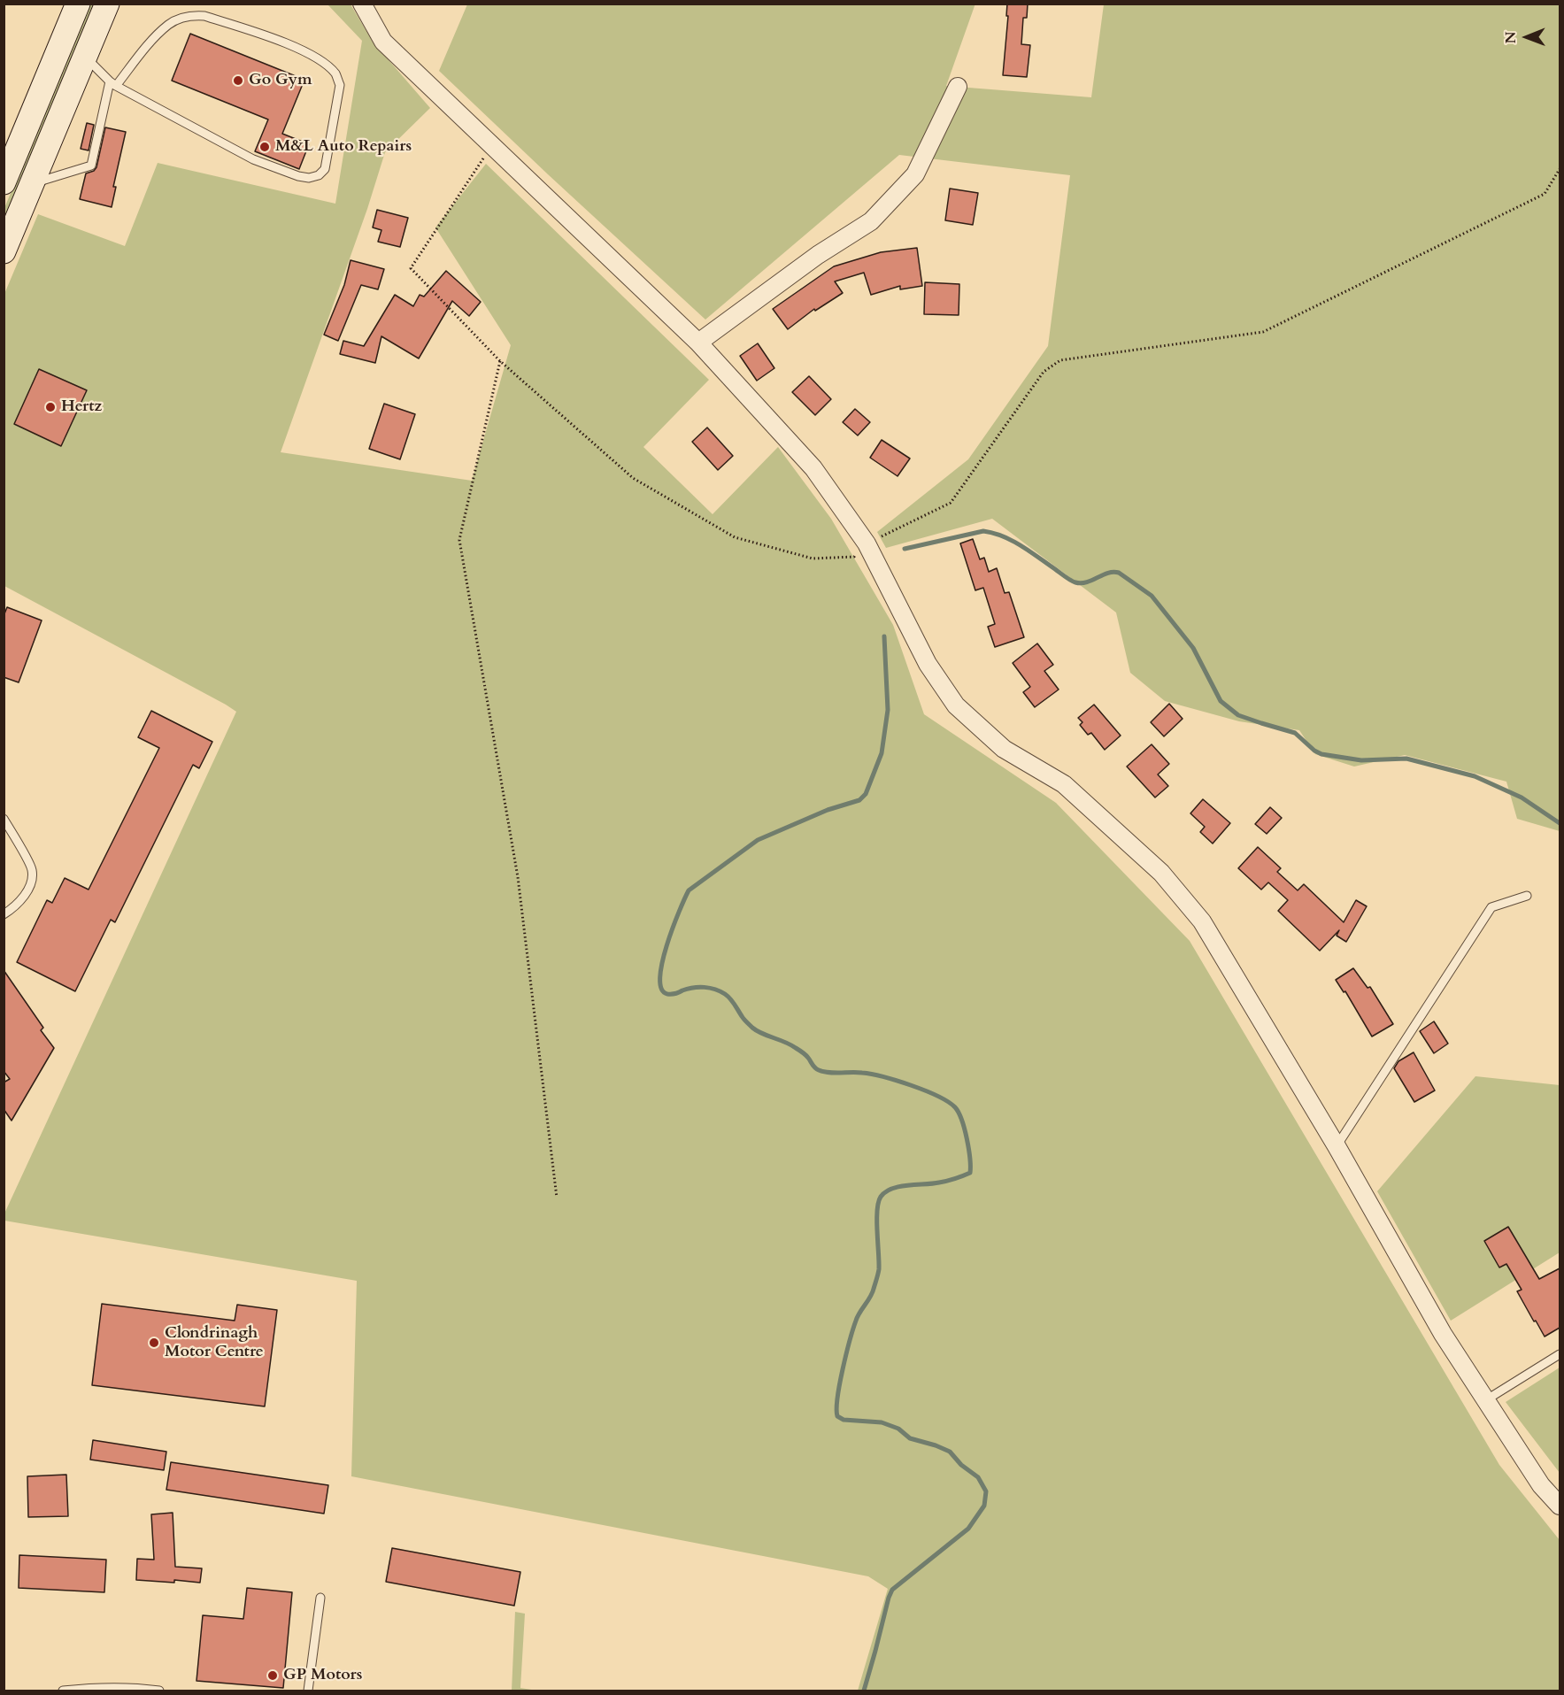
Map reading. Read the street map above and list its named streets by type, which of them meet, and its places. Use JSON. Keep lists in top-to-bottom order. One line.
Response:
{"places":["Go Gym","M&L Auto Repairs","Hertz","Clondrinagh Motor Centre","GP Motors"],"north":"left"}
